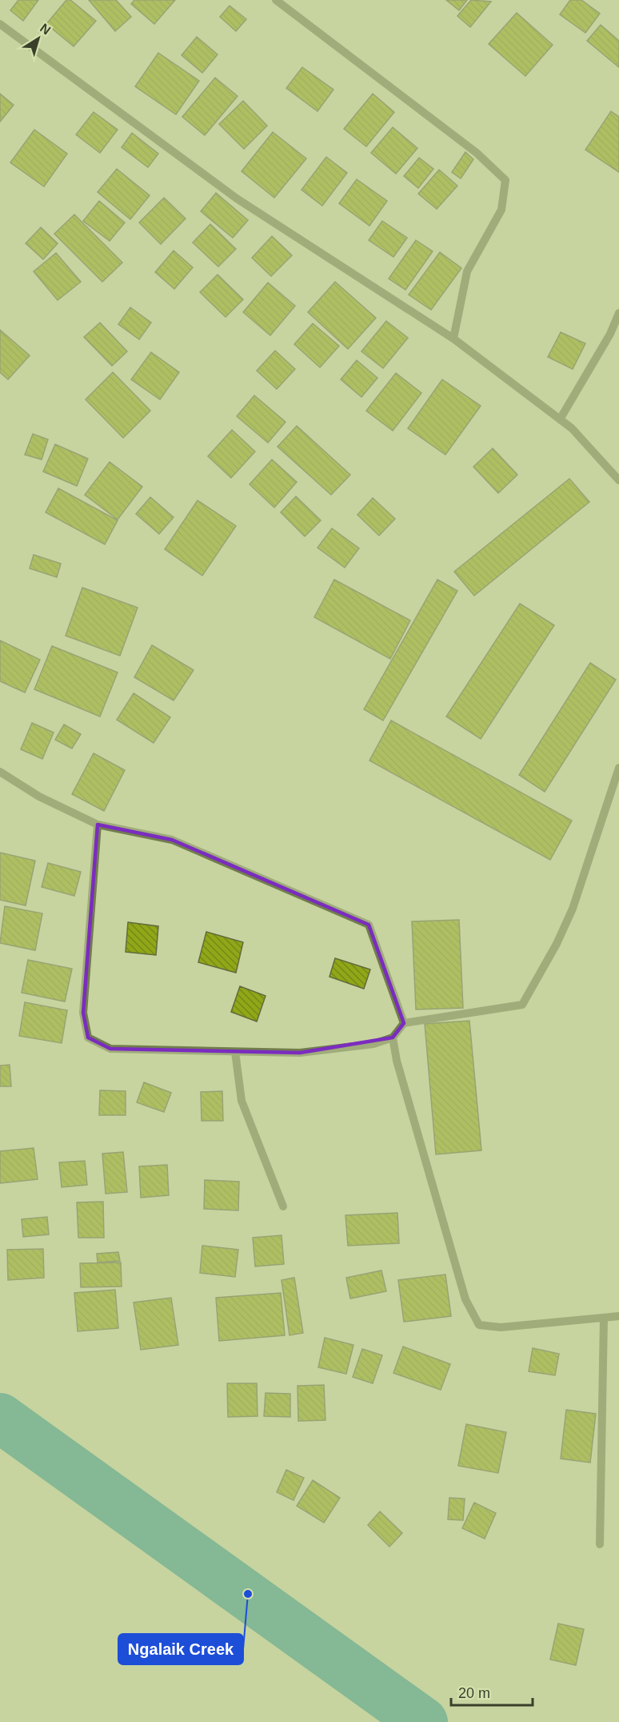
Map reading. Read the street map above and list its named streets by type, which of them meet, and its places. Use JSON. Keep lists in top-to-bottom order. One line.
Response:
{"places":["Ngalaik Creek"],"scale_bar":"20 m","north":"top right"}
